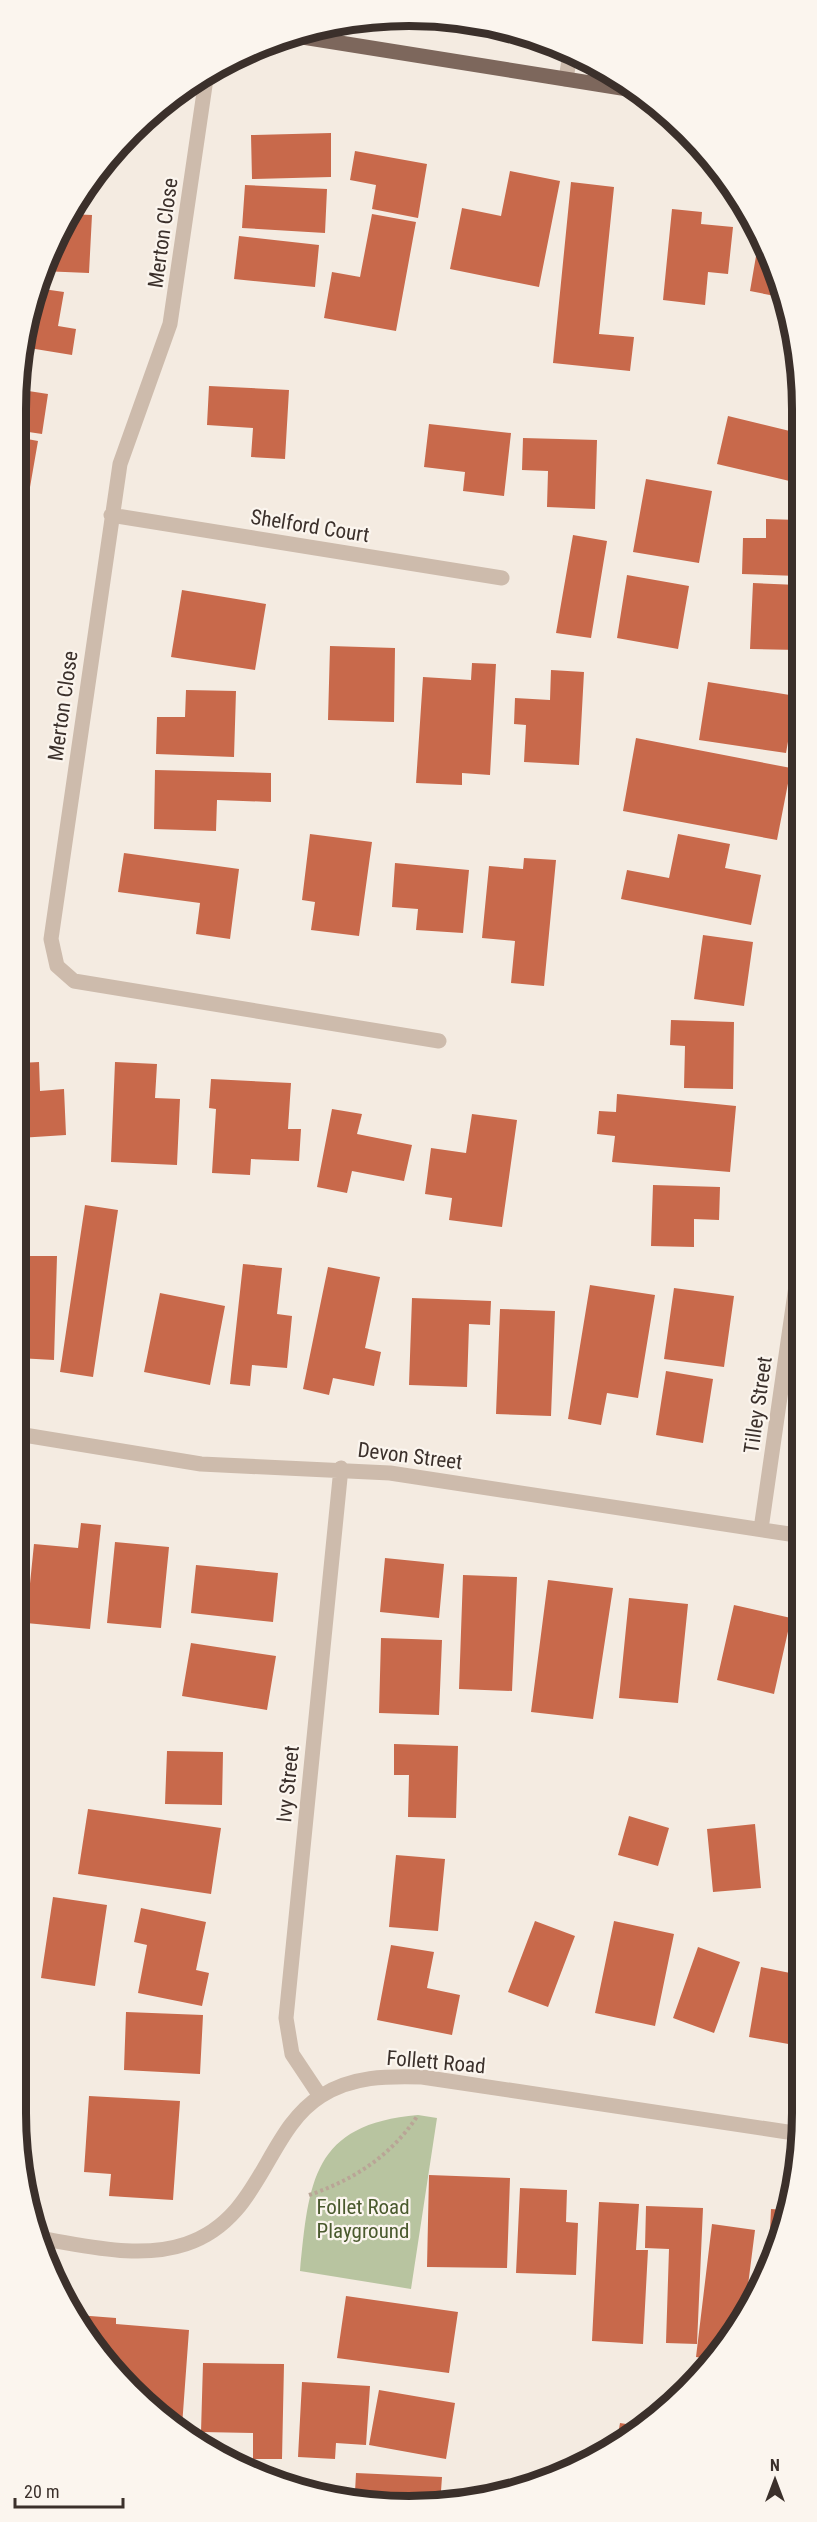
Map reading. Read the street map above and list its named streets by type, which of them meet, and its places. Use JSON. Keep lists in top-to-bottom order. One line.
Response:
{"streets":{"street":["Merton Close","Shelford Court","Tilley Street","Devon Street","Ivy Street","Follett Road"]},"crossings":[["Merton Close","Shelford Court"],["Tilley Street","Devon Street"],["Devon Street","Ivy Street"],["Ivy Street","Follett Road"]],"parks":["Follet Road Playground"],"scale_bar":"20 m","north":"top"}
